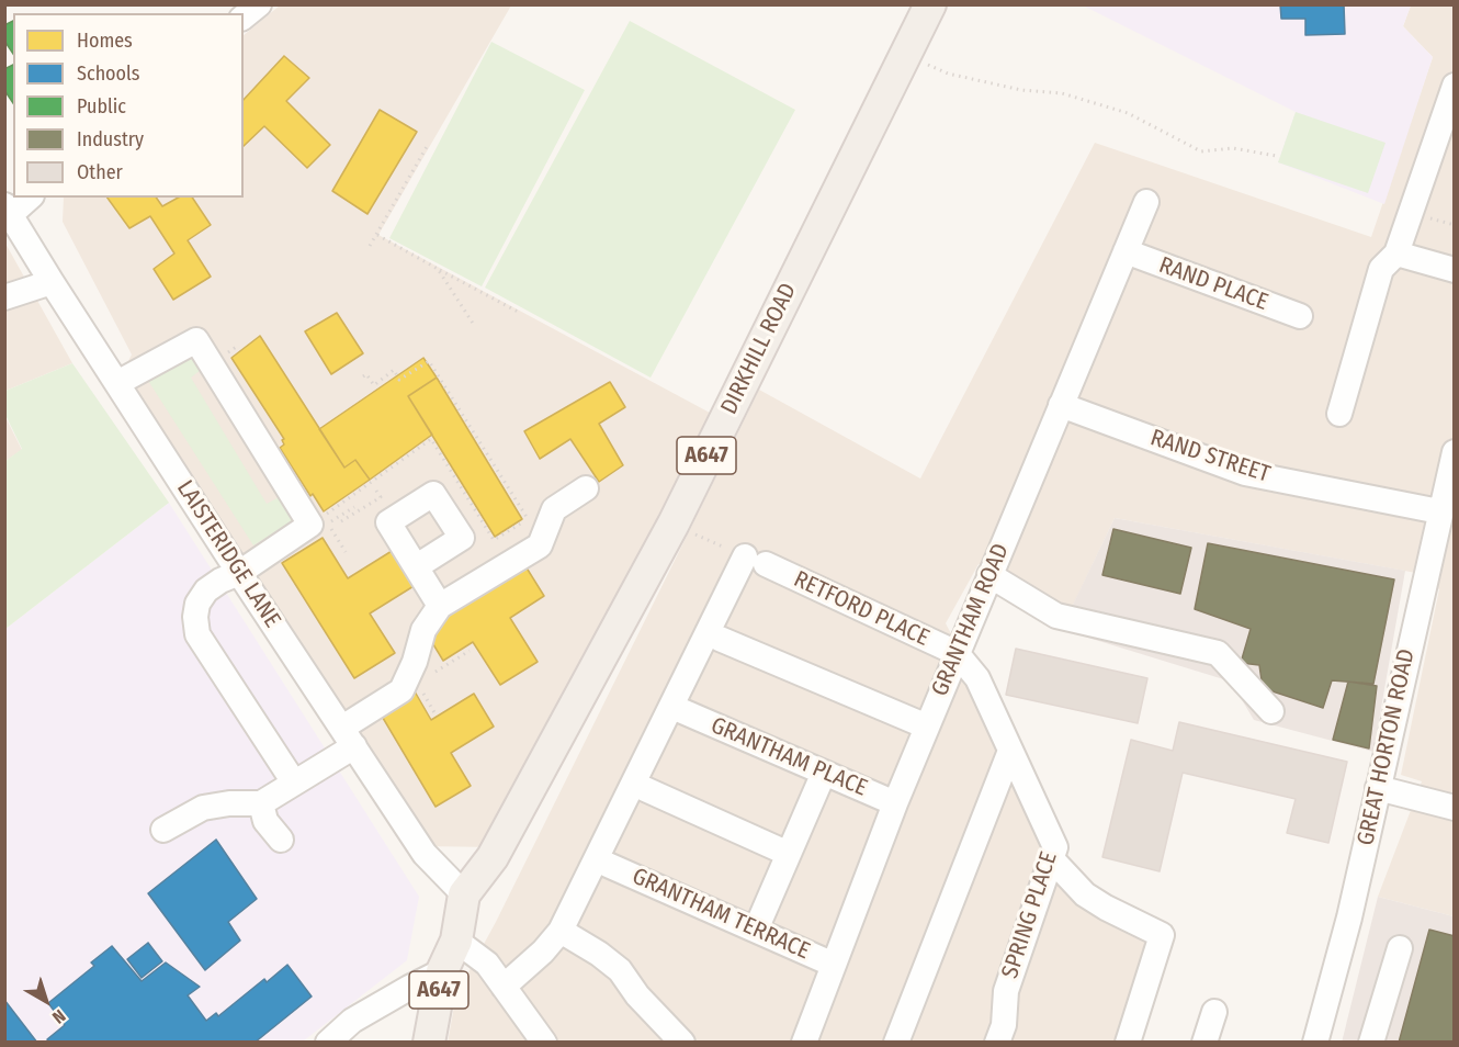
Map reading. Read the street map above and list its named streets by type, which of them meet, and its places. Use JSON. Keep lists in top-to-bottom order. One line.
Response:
{"streets":{"main road":["DIRKHILL ROAD","A647"],"street":["RAND PLACE","RAND STREET","LAISTERIDGE LANE","RETFORD PLACE","GRANTHAM ROAD","GREAT HORTON ROAD","GRANTHAM PLACE","GRANTHAM TERRACE","SPRING PLACE"]},"crossings":[["RAND PLACE","GRANTHAM ROAD"],["DIRKHILL ROAD","A647"],["DIRKHILL ROAD","LAISTERIDGE LANE"],["A647","LAISTERIDGE LANE"],["RAND STREET","GRANTHAM ROAD"],["RAND STREET","GREAT HORTON ROAD"],["RETFORD PLACE","GRANTHAM ROAD"],["RETFORD PLACE","SPRING PLACE"],["GRANTHAM ROAD","GRANTHAM PLACE"],["GRANTHAM ROAD","GRANTHAM TERRACE"],["GRANTHAM ROAD","SPRING PLACE"]],"legend":["Homes","Schools","Public","Industry","Other"],"north":"bottom right"}
